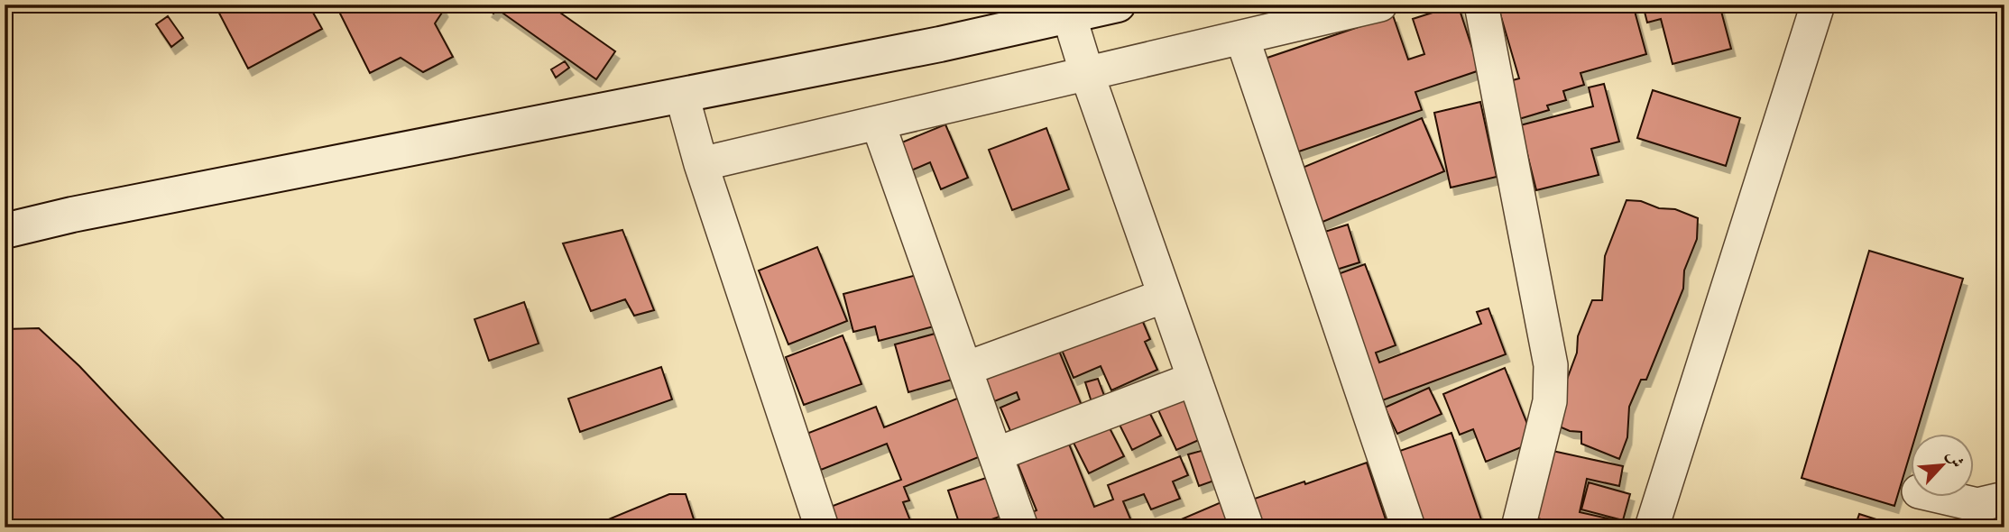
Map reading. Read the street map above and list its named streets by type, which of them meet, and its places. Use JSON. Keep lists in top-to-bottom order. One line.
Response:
{"north":"top right"}
